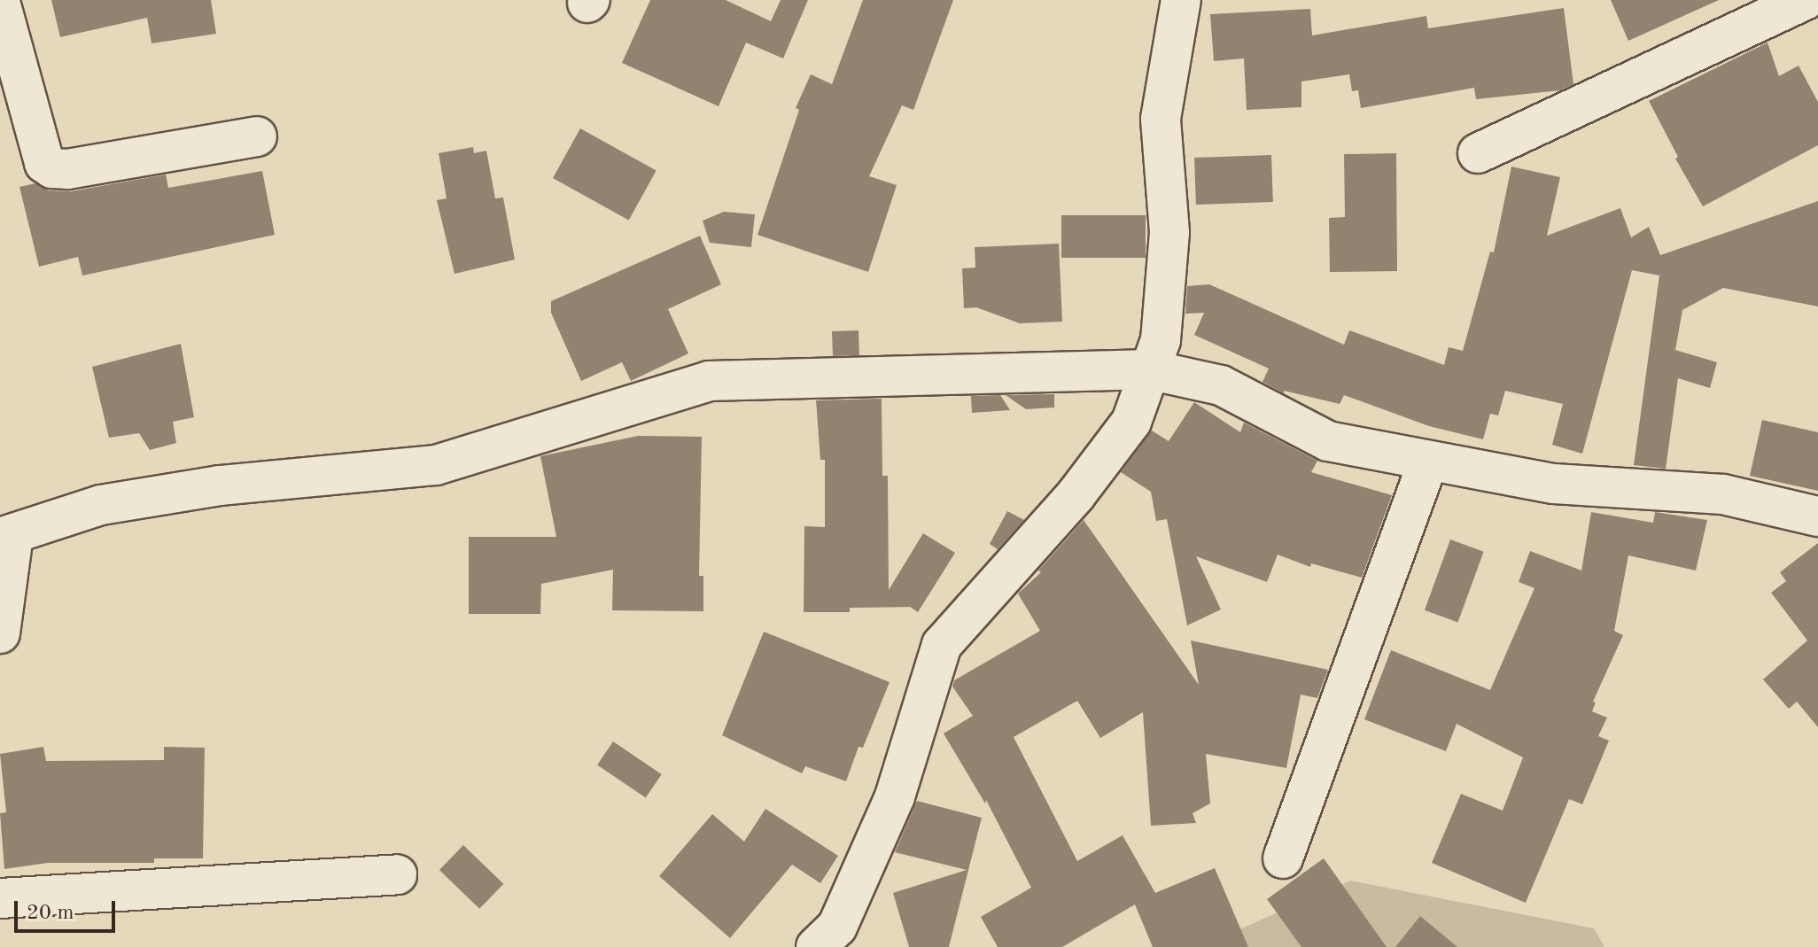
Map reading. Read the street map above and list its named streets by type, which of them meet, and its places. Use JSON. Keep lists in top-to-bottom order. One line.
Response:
{"scale_bar":"20 m"}
